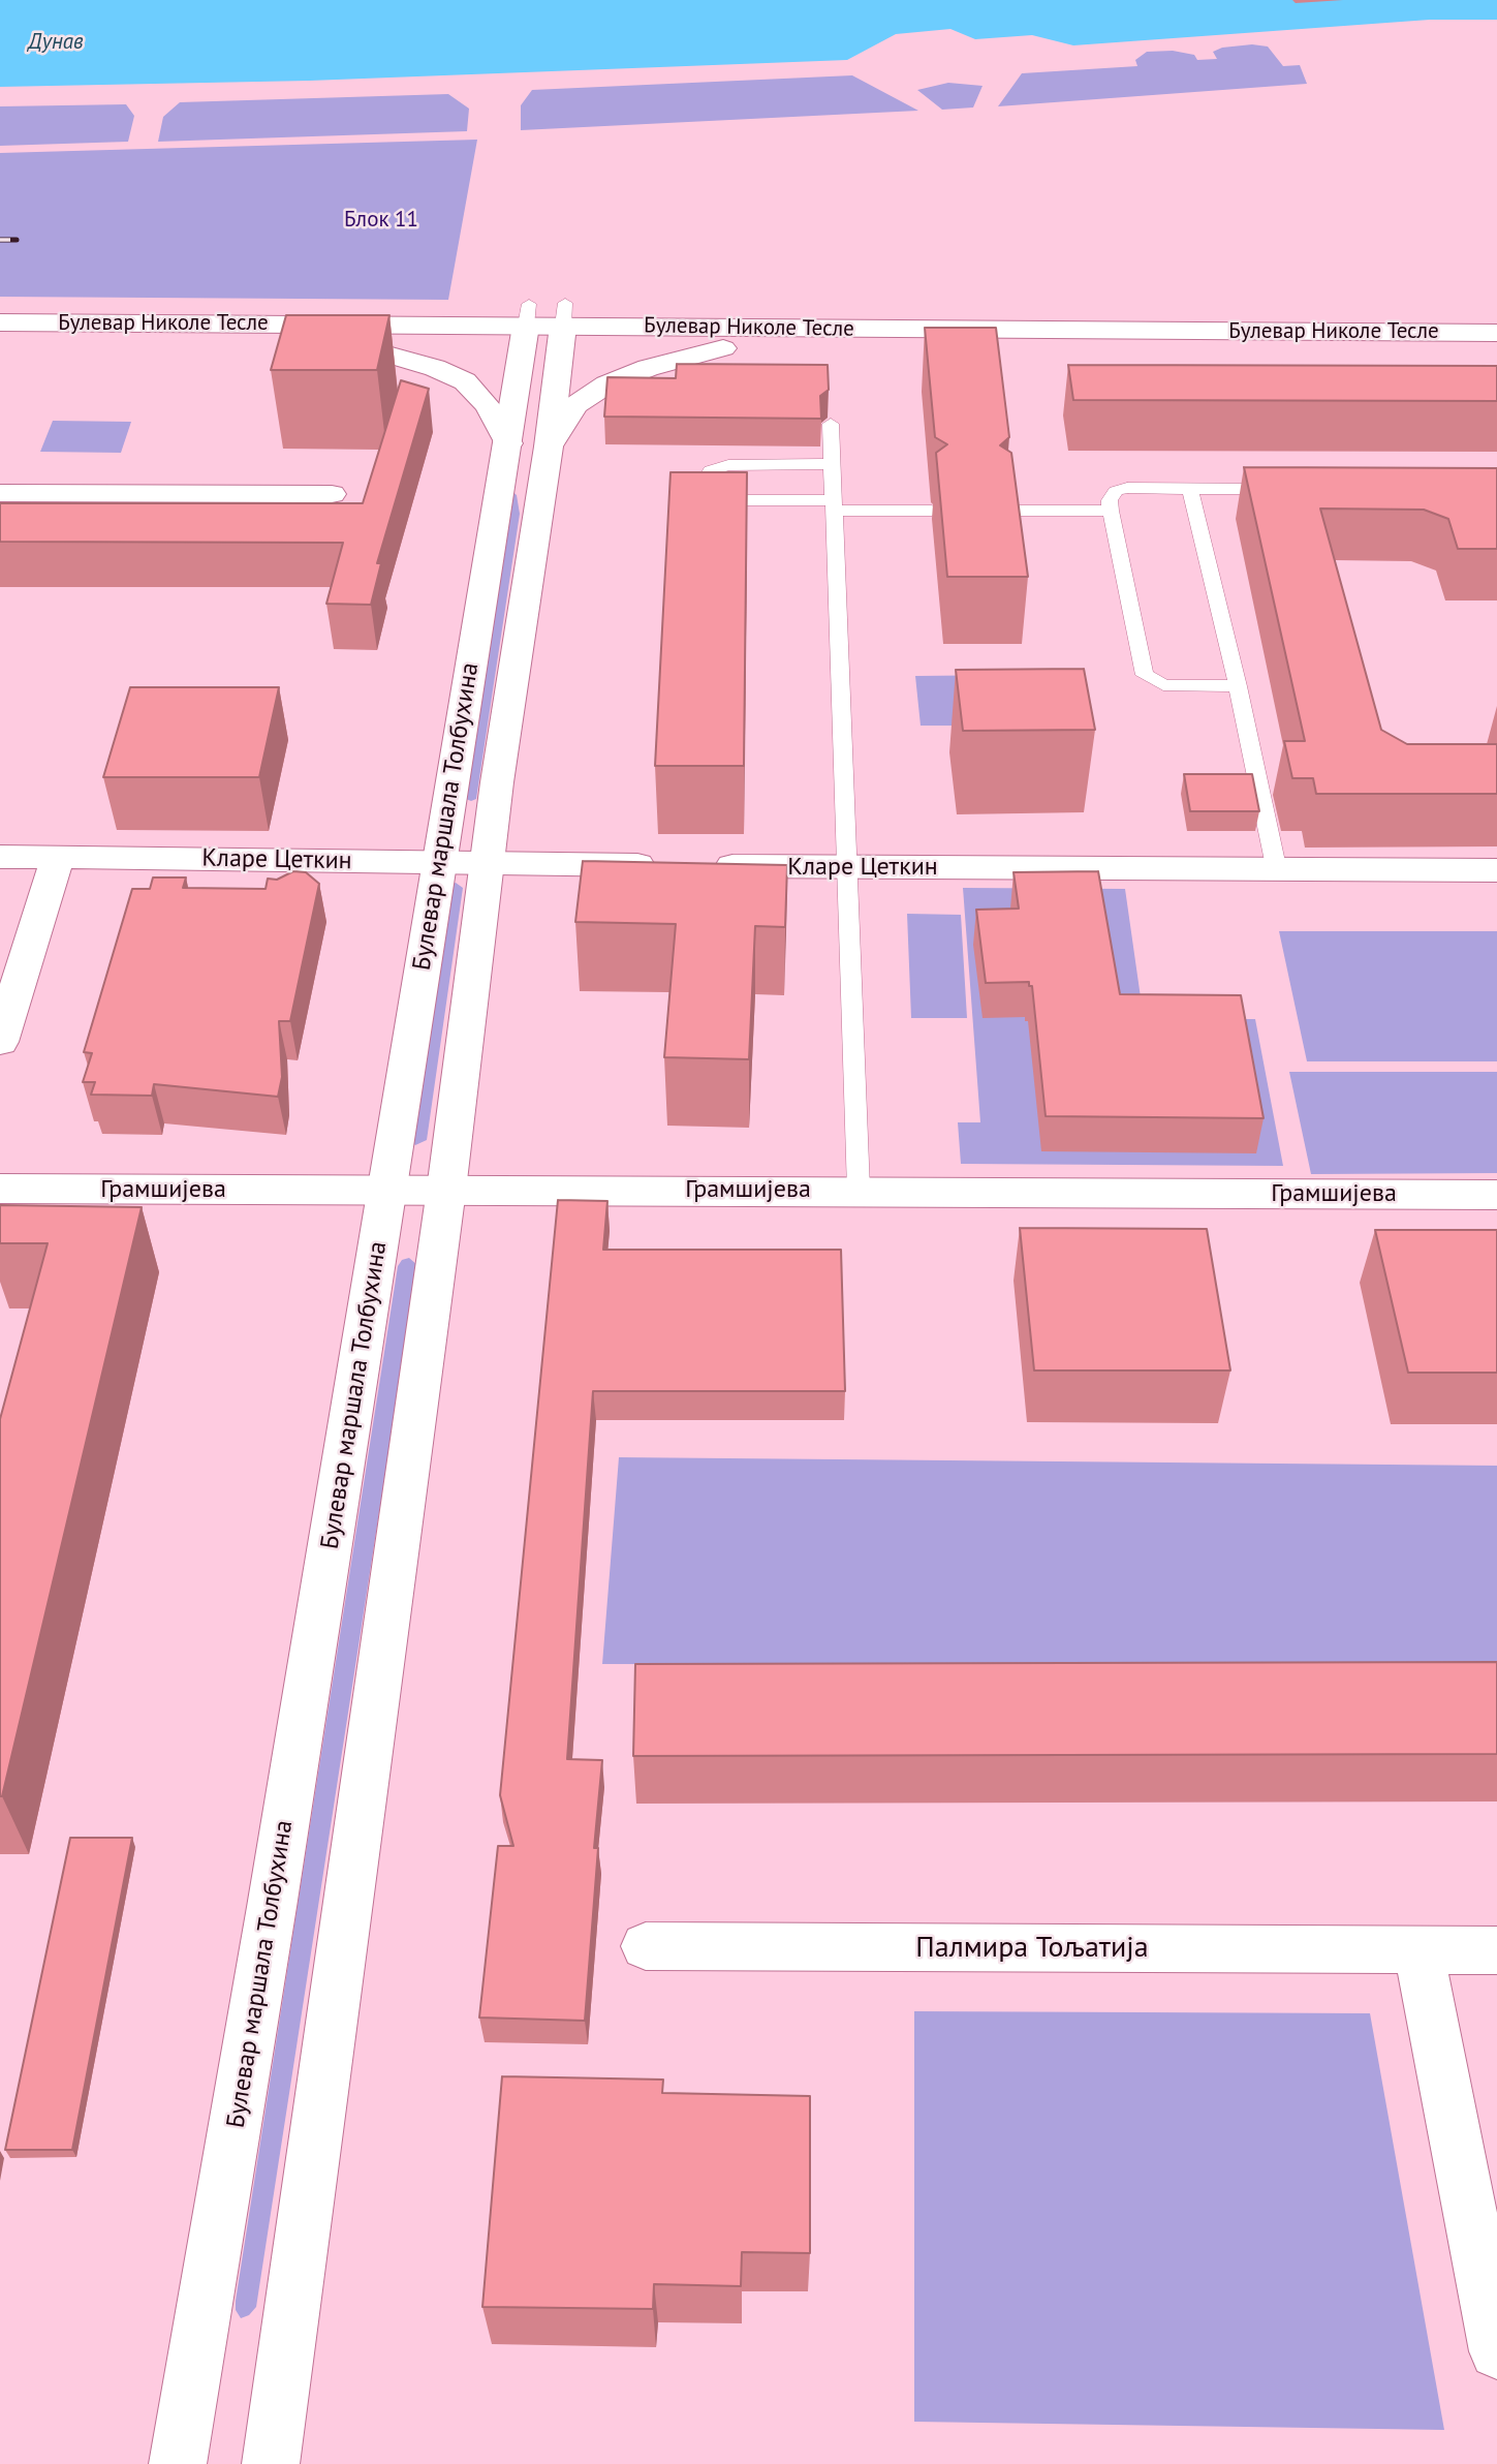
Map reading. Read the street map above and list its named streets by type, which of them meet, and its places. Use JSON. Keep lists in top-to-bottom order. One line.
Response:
{"streets":{"street":["Булевар Николе Тесле","Булевар маршала Толбухина","Кларе Цеткин","Грамшијева","Палмира Тољатија"]},"crossings":[["Булевар Николе Тесле","Булевар маршала Толбухина"],["Булевар маршала Толбухина","Кларе Цеткин"],["Булевар маршала Толбухина","Грамшијева"]],"water":["Дунав"],"parks":["Блок 11"]}
